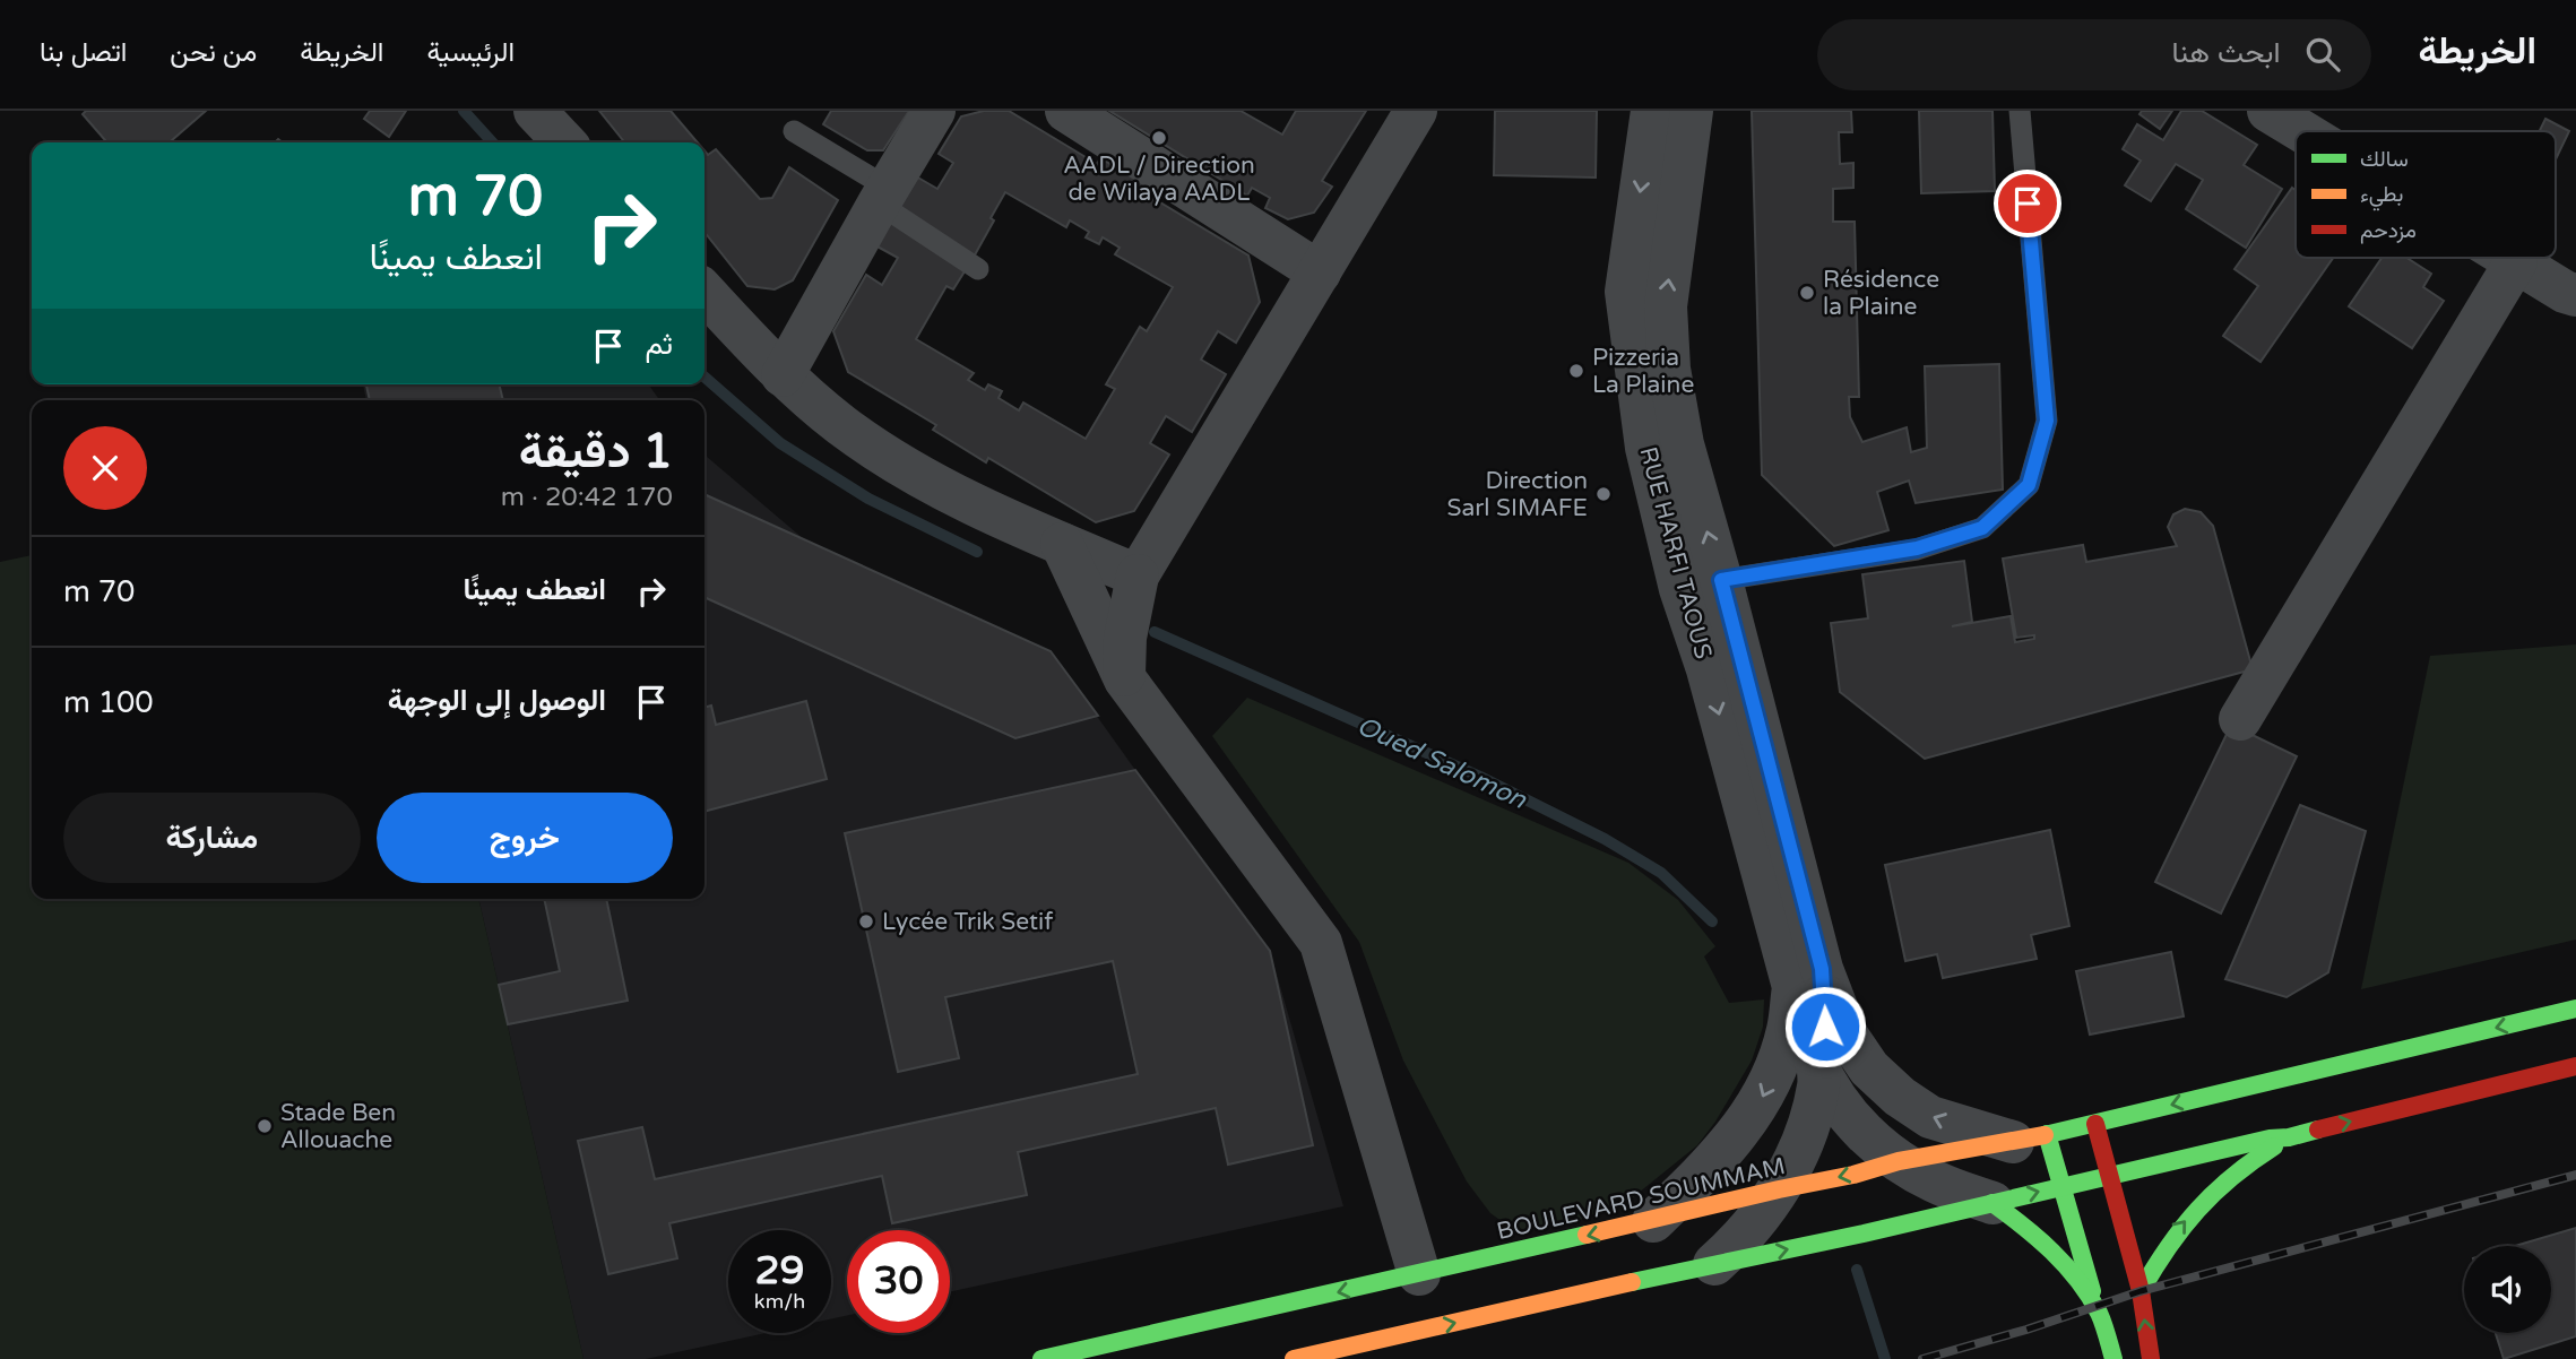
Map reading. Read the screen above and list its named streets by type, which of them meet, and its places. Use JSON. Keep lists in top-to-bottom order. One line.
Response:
{"streets":{"main road":["BOULEVARD SOUMMAM"],"street":["RUE HARFI TAOUS"]},"crossings":[["RUE HARFI TAOUS","BOULEVARD SOUMMAM"]],"water":["Oued Salomon"],"places":["AADL / Direction de Wilaya AADL","Résidence la Plaine","Pizzeria La Plaine","Direction Sarl SIMAFE","Lycée Trik Setif","Stade Ben Allouache"],"legend":["سالك","بطيء","مزدحم"],"page":{"header":"الخريطة","search":"ابحث هنا","nav":["الرئيسية","الخريطة","من نحن","اتصل بنا"],"turn":["70 m","انعطف يمينًا"],"then":"ثم","heading":["1 دقيقة","170 m · 20:42"],"list":[{"name":"انعطف يمينًا","value":"70 m"},{"name":"الوصول إلى الوجهة","value":"100 m"}],"buttons":["خروج","مشاركة"],"speed":"29 km/h","limit":"30"}}
